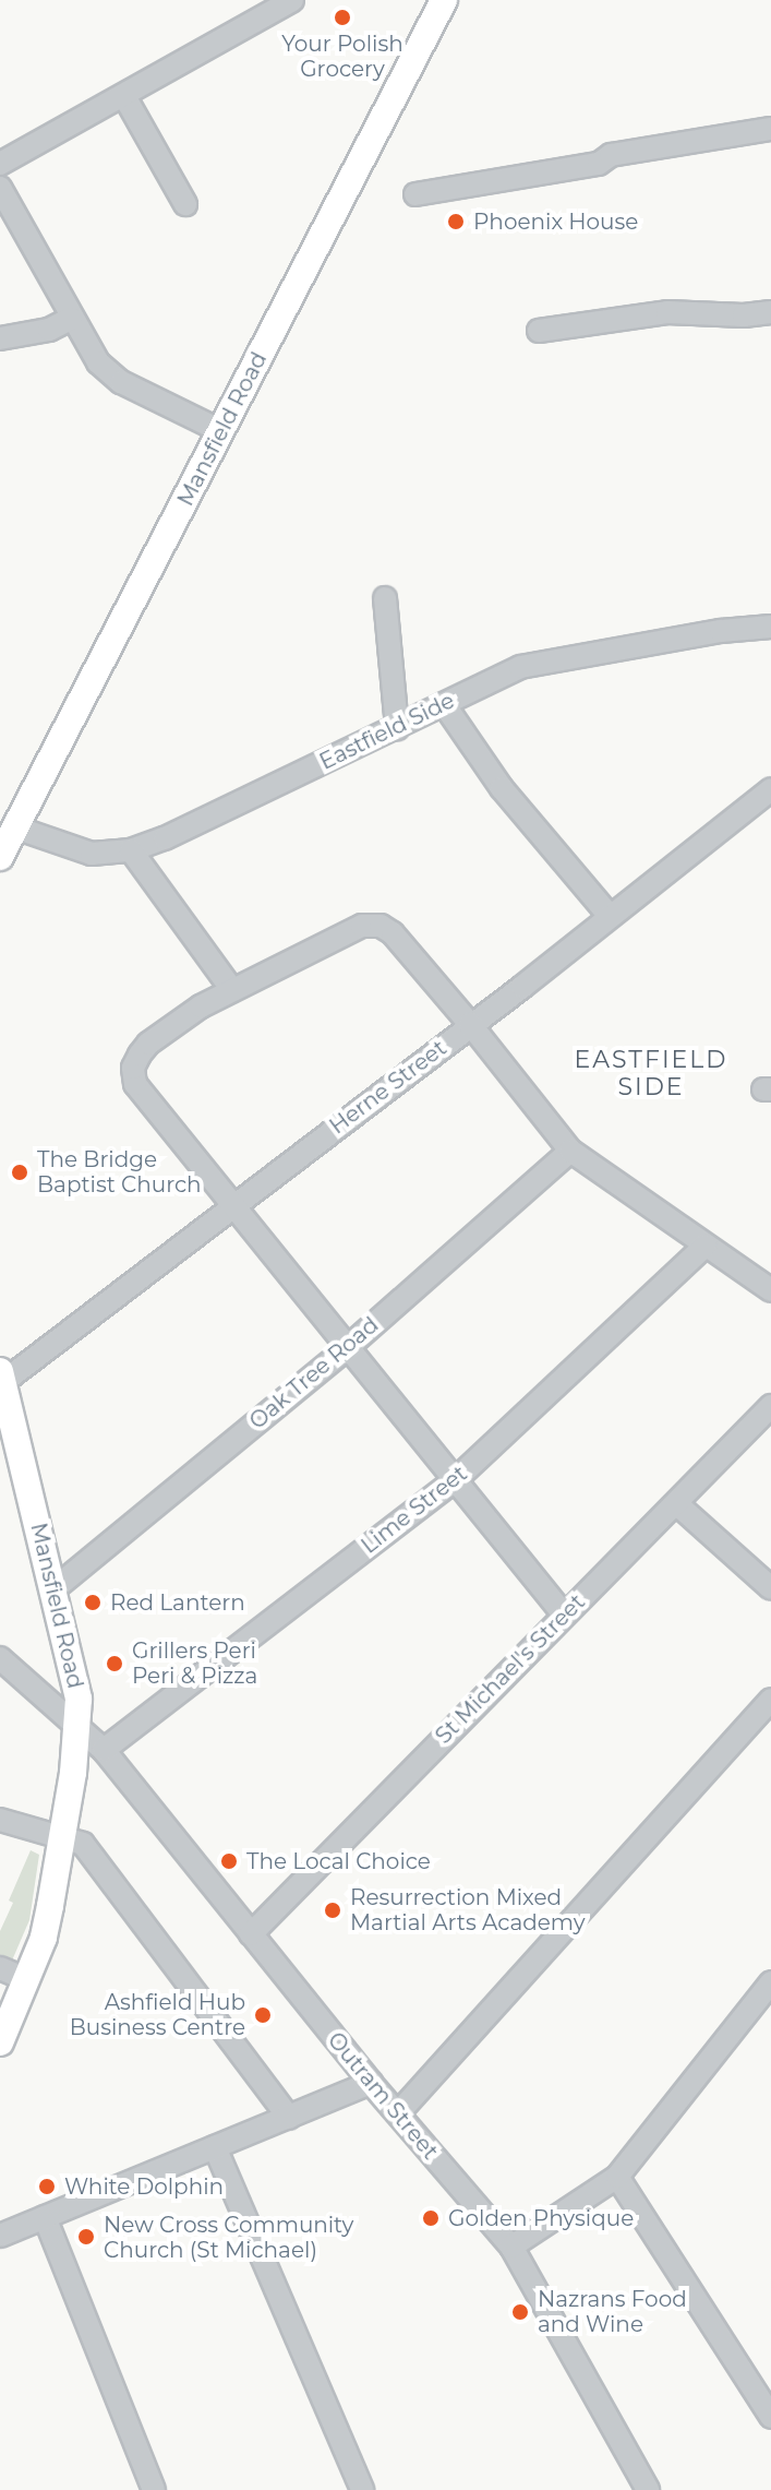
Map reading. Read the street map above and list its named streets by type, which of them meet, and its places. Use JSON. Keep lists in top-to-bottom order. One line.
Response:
{"streets":{"main road":["Mansfield Road"],"street":["Eastfield Side","Herne Street","Oak Tree Road","Lime Street","St Michael's Street","Outram Street"]},"crossings":[["Mansfield Road","Eastfield Side"],["Mansfield Road","Herne Street"],["Mansfield Road","Oak Tree Road"],["Mansfield Road","Outram Street"],["Lime Street","Outram Street"],["St Michael's Street","Outram Street"]],"districts":["EASTFIELD SIDE"],"places":["Your Polish Grocery","Phoenix House","The Bridge Baptist Church","Red Lantern","Grillers Peri Peri & Pizza","The Local Choice","Resurrection Mixed Martial Arts Academy","Ashfield Hub Business Centre","White Dolphin","Golden Physique","New Cross Community Church (St Michael)","Nazrans Food and Wine"]}
